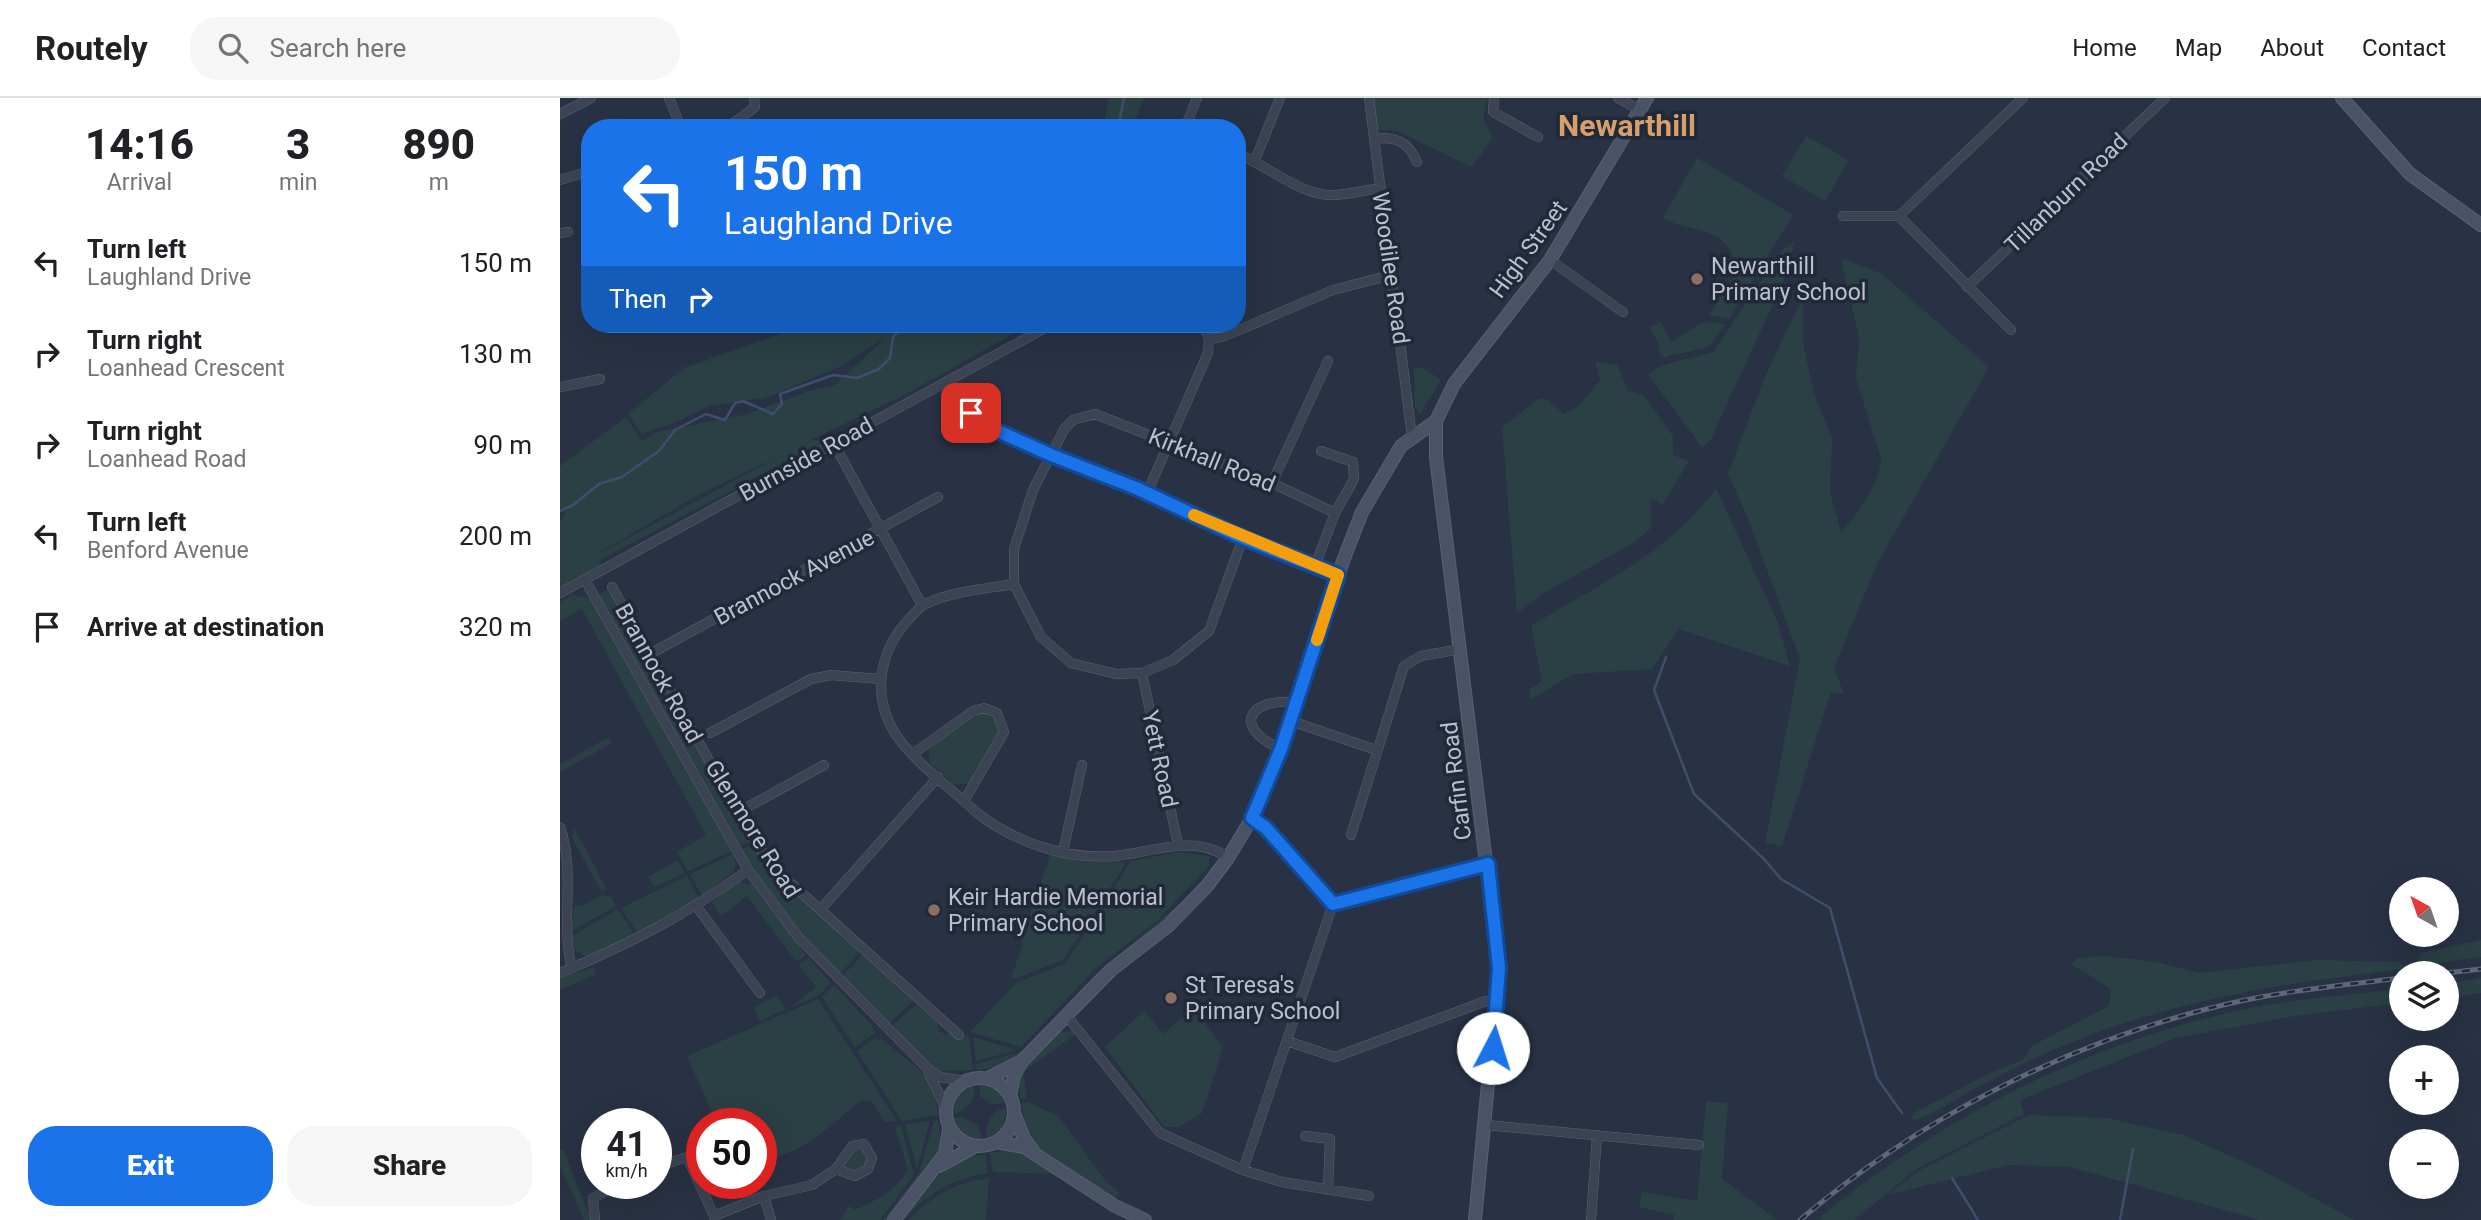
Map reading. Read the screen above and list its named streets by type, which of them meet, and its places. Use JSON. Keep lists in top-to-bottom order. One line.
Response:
{"streets":{"street":["Tillanburn Road","High Street","Woodilee Road","Burnside Road","Kirkhall Road","Brannock Avenue","Brannock Road","Yett Road","Carfin Road","Glenmore Road"]},"crossings":[["High Street","Carfin Road"],["Burnside Road","Glenmore Road"],["Kirkhall Road","Yett Road"],["Brannock Avenue","Brannock Road"]],"districts":["Newarthill"],"places":["Newarthill Primary School","Keir Hardie Memorial Primary School","St Teresa's Primary School"],"north":"top left","page":{"header":"Routely","search":"Search here","nav":["Home","Map","About","Contact"],"eta":["14:16","Arrival","3","min","890","m"],"turn":["150 m","Laughland Drive"],"list":[{"name":"Turn left","note":"Laughland Drive","value":"150 m"},{"name":"Turn right","note":"Loanhead Crescent","value":"130 m"},{"name":"Turn right","note":"Loanhead Road","value":"90 m"},{"name":"Turn left","note":"Benford Avenue","value":"200 m"},{"name":"Arrive at destination","value":"320 m"}],"then":"Then","map_buttons":["+","−"],"speed":"41 km/h","limit":"50","buttons":["Exit","Share"]}}
